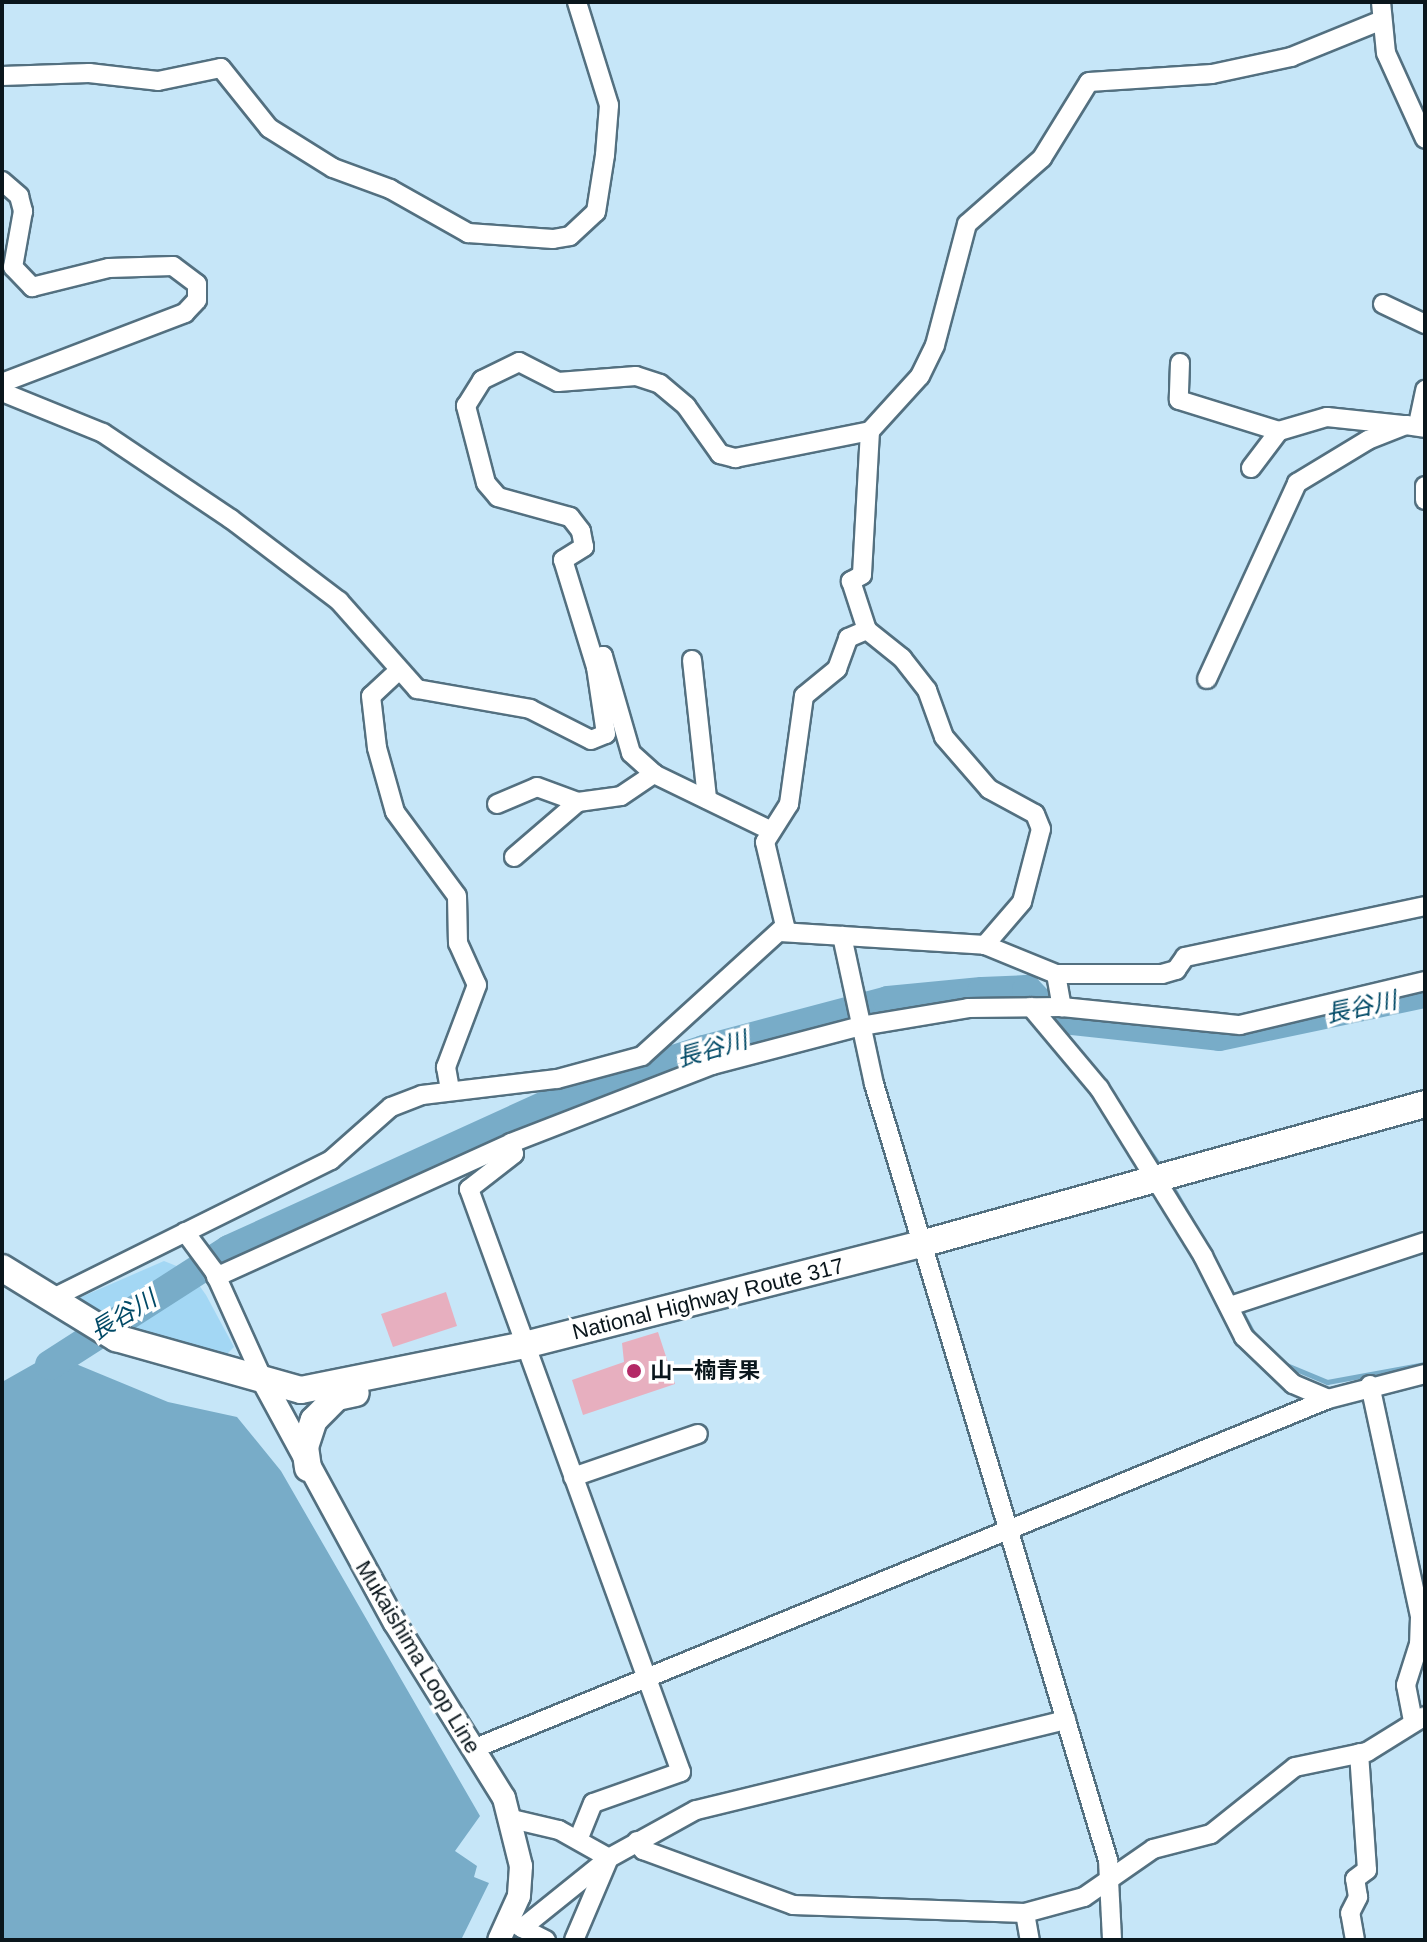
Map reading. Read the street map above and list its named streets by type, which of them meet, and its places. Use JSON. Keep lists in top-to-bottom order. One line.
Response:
{"streets":{"highway":["National Highway Route 317"],"main road":["Mukaishima Loop Line"]},"crossings":[["National Highway Route 317","Mukaishima Loop Line"]],"water":["長谷川"],"places":["山一楠青果"]}
